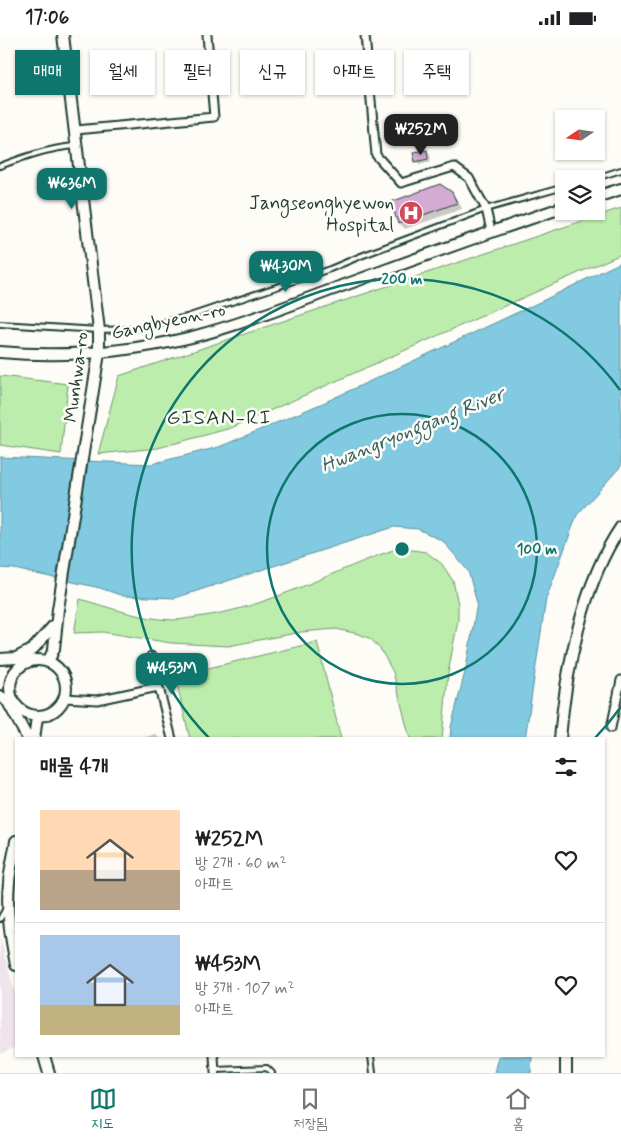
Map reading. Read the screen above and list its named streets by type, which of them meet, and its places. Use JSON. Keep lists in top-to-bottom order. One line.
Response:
{"streets":{"street":["Gangbyeon-ro","Munhwa-ro"]},"crossings":[["Gangbyeon-ro","Munhwa-ro"]],"districts":["GISAN-RI"],"water":["Hwangryonggang River"],"places":{"hospital":["Jangseonghyewon Hospital"]},"north":"left","page":{"status":"17:06","chip":["매매","월세","필터","신규","아파트","주택"],"price":["₩252M","₩636M","₩430M","₩453M"],"heading":"매물 4개","list":[{"name":"₩252M","note":"방 2개 · 60 m² · 아파트"},{"name":"₩453M","note":"방 3개 · 107 m² · 아파트"}],"tabs":["지도","저장됨","홈"]},"rings":["200 m","100 m"]}
